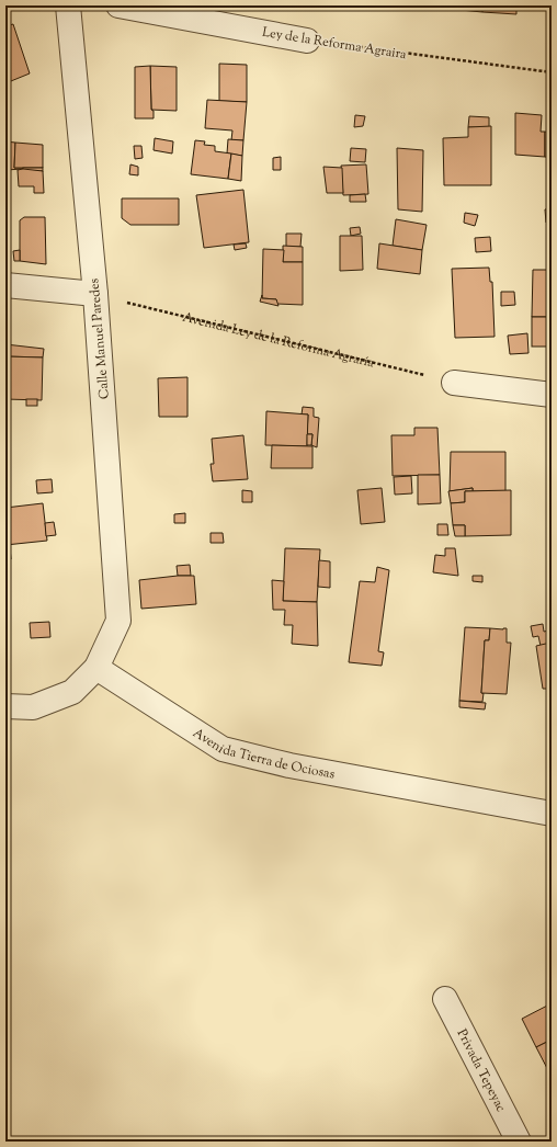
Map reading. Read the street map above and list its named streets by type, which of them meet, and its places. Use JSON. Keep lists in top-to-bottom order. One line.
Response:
{"streets":{"street":["Ley de la Reforma Agraira","Calle Manuel Paredes","Avenida Tierra de Ociosas","Privada Tepeyac"],"path":["Avenida Ley de la Reforma Agraría"]},"crossings":[["Calle Manuel Paredes","Avenida Ley de la Reforma Agraría"],["Calle Manuel Paredes","Avenida Tierra de Ociosas"]]}
